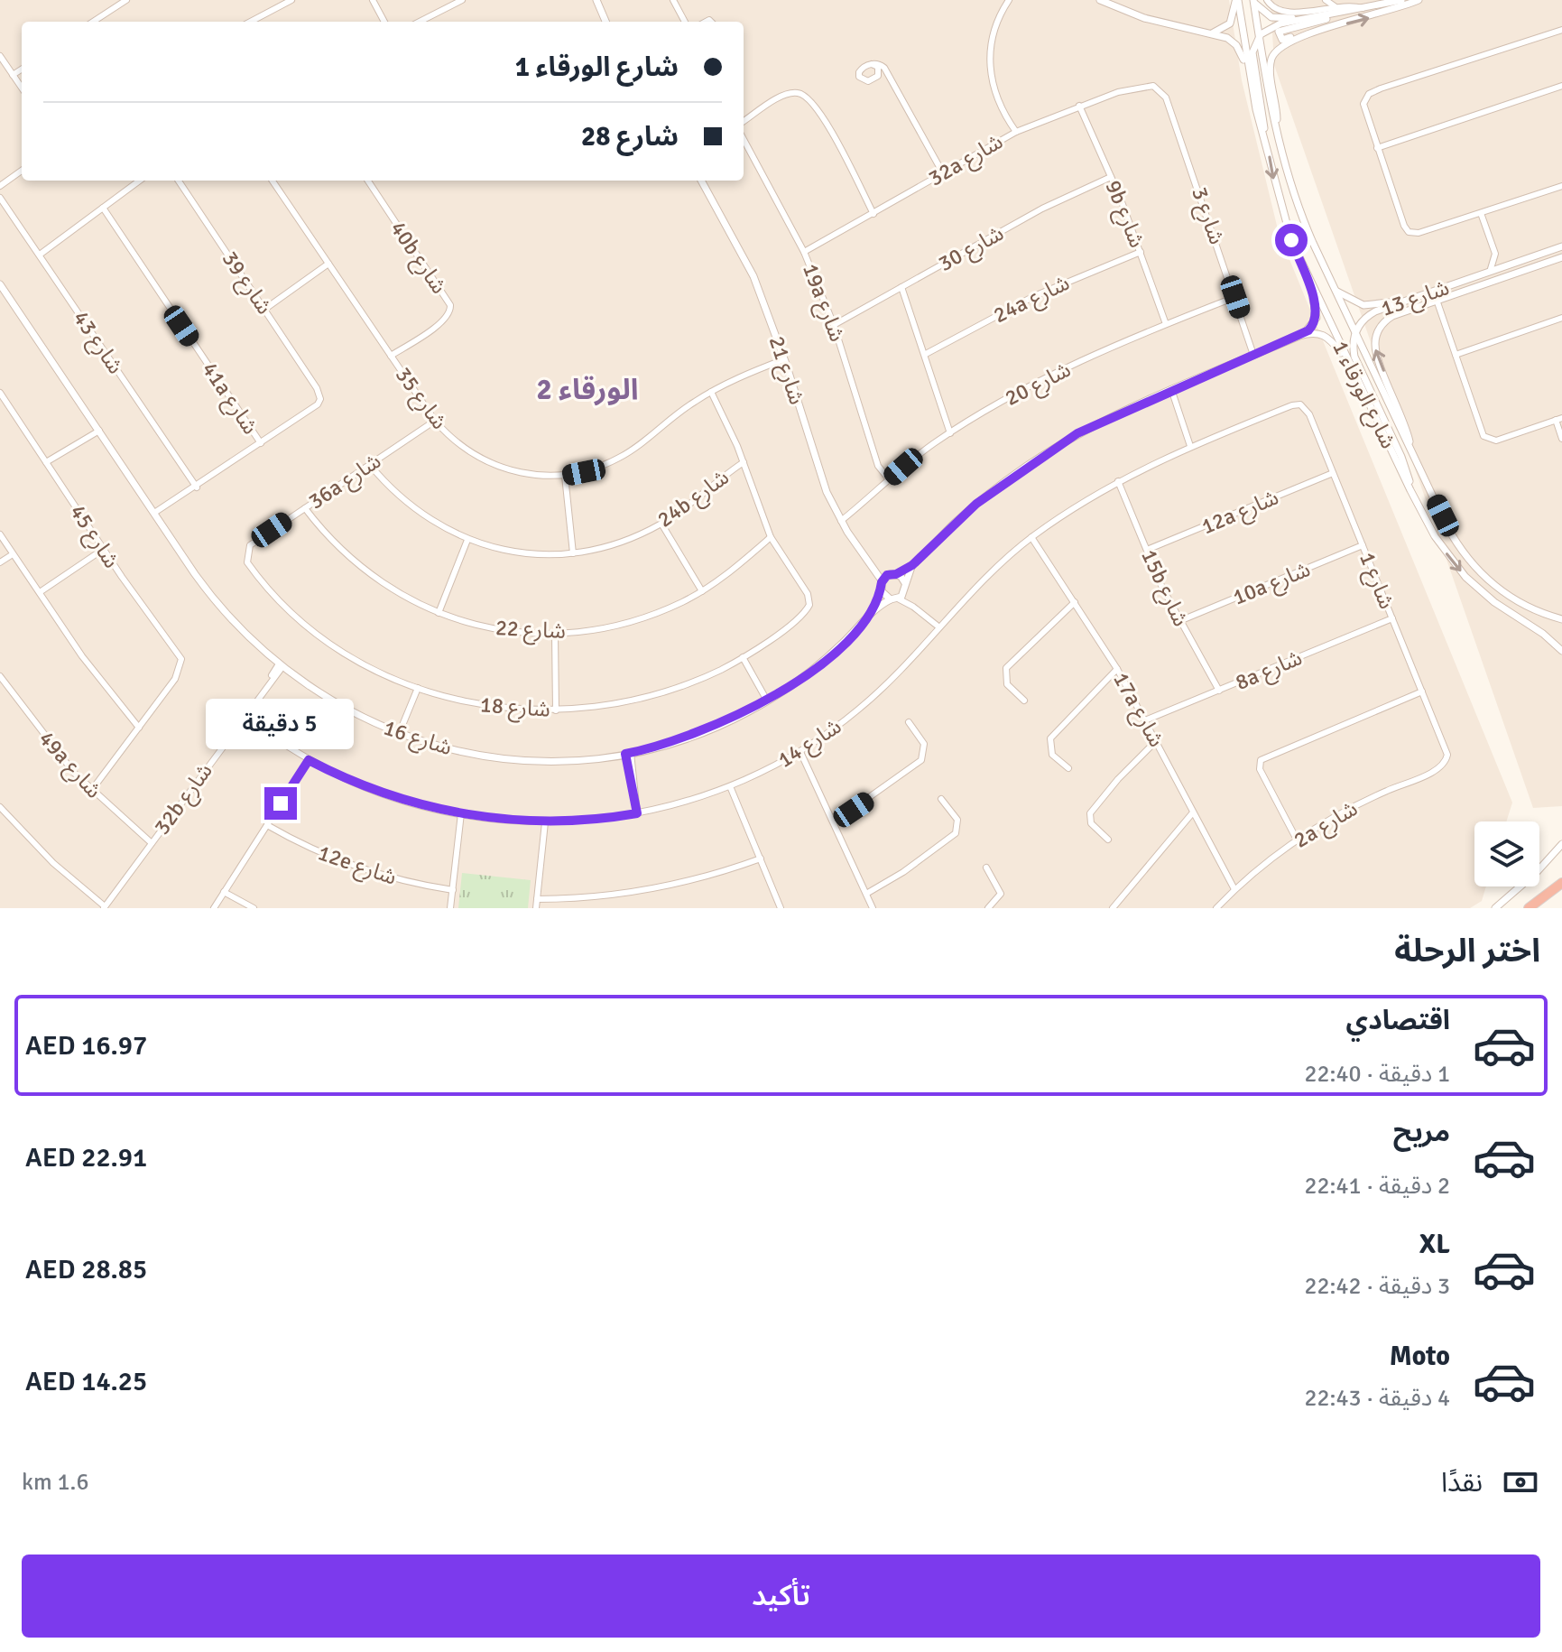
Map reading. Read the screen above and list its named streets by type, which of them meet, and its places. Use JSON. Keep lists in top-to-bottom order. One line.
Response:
{"streets":{"street":["32a شارع","9b شارع","شارع 3","شارع 30","40b شارع","شارع 39","شارع 13","24a شارع","19a شارع","شارع 43","شارع 21","شارع 20","شارع الورقاء 1","41a شارع","شارع 35","36a شارع","24b شارع","12a شارع","شارع 45","شارع 1","10a شارع","15b شارع","شارع 22","8a شارع","شارع 18","17a شارع","شارع 16","شارع 14","49a شارع","32b شارع","2a شارع","12e شارع"]},"crossings":[["32a شارع","9b شارع"],["32a شارع","شارع 3"],["32a شارع","19a شارع"],["9b شارع","شارع 30"],["9b شارع","24a شارع"],["9b شارع","شارع 20"],["شارع 3","شارع 20"],["شارع 30","19a شارع"],["40b شارع","شارع 35"],["شارع 39","41a شارع"],["شارع 13","شارع الورقاء 1"],["19a شارع","شارع 20"],["شارع 21","شارع 20"],["شارع 21","شارع 35"],["شارع 21","شارع 16"],["شارع 35","36a شارع"],["36a شارع","24b شارع"],["36a شارع","شارع 22"],["36a شارع","شارع 18"],["12a شارع","شارع 1"],["12a شارع","15b شارع"],["شارع 1","10a شارع"],["شارع 1","8a شارع"],["شارع 1","شارع 14"],["شارع 1","2a شارع"],["10a شارع","15b شارع"],["15b شارع","8a شارع"],["15b شارع","شارع 14"],["شارع 22","شارع 18"],["8a شارع","17a شارع"],["17a شارع","شارع 14"],["17a شارع","2a شارع"],["شارع 16","32b شارع"],["شارع 14","32b شارع"],["49a شارع","32b شارع"]],"districts":["الورقاء 2"],"page":{"banner":["شارع الورقاء 1","شارع 28"],"bubble":"5 دقيقة","heading":"اختر الرحلة","list":[{"name":"اقتصادي","note":"1 دقيقة · 22:40","value":"AED 16.97"},{"name":"مريح","note":"2 دقيقة · 22:41","value":"AED 22.91"},{"name":"XL","note":"3 دقيقة · 22:42","value":"AED 28.85"},{"name":"Moto","note":"4 دقيقة · 22:43","value":"AED 14.25"}],"pay":["نقدًا","1.6 km"],"buttons":"تأكيد"}}
